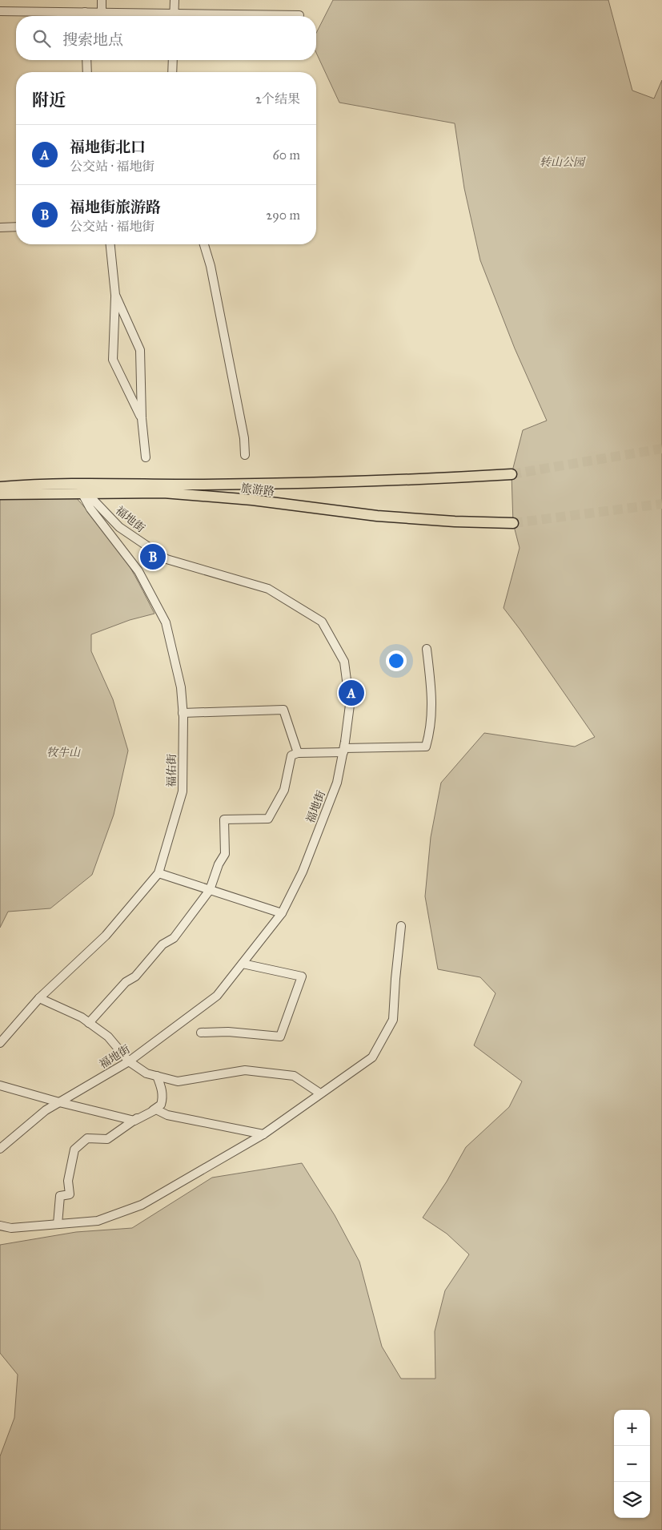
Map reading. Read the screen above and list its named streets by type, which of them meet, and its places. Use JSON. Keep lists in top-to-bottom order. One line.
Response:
{"streets":{"main road":["旅游路"],"street":["福地街","福佑街"]},"crossings":[["旅游路","福地街"],["旅游路","福佑街"],["福地街","福佑街"]],"parks":["转山公园","牧牛山"],"page":{"search":"搜索地点","heading":["附近","2个结果"],"list":[{"mark":"A","name":"福地街北口","note":"公交站 · 福地街","value":"60 m"},{"mark":"B","name":"福地街旅游路","note":"公交站 · 福地街","value":"290 m"}],"pins":["B","A"],"map_buttons":["+","−"]}}
